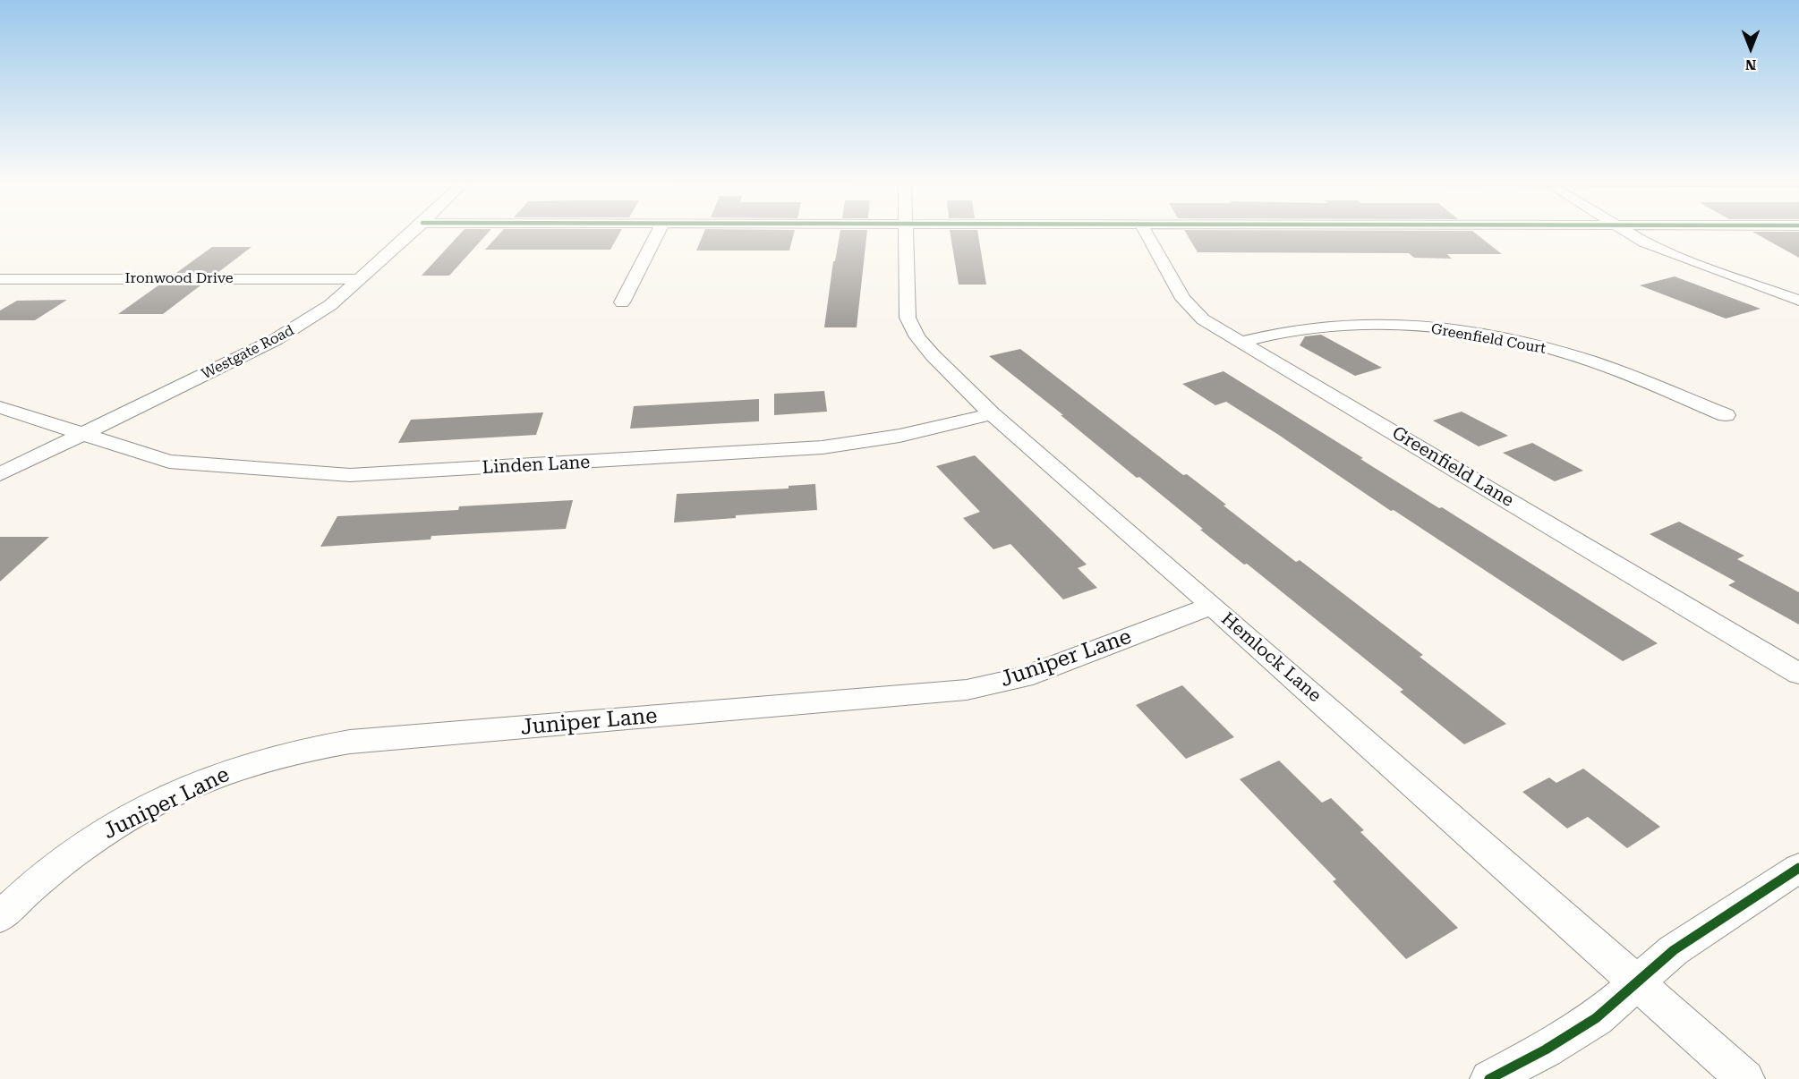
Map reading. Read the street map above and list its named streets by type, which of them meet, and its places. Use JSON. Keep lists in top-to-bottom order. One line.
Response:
{"streets":{"street":["Ironwood Drive","Greenfield Court","Westgate Road","Linden Lane","Greenfield Lane","Hemlock Lane","Juniper Lane"]},"crossings":[["Ironwood Drive","Westgate Road"],["Greenfield Court","Greenfield Lane"],["Westgate Road","Linden Lane"],["Linden Lane","Hemlock Lane"],["Hemlock Lane","Juniper Lane"]],"north":"bottom"}
